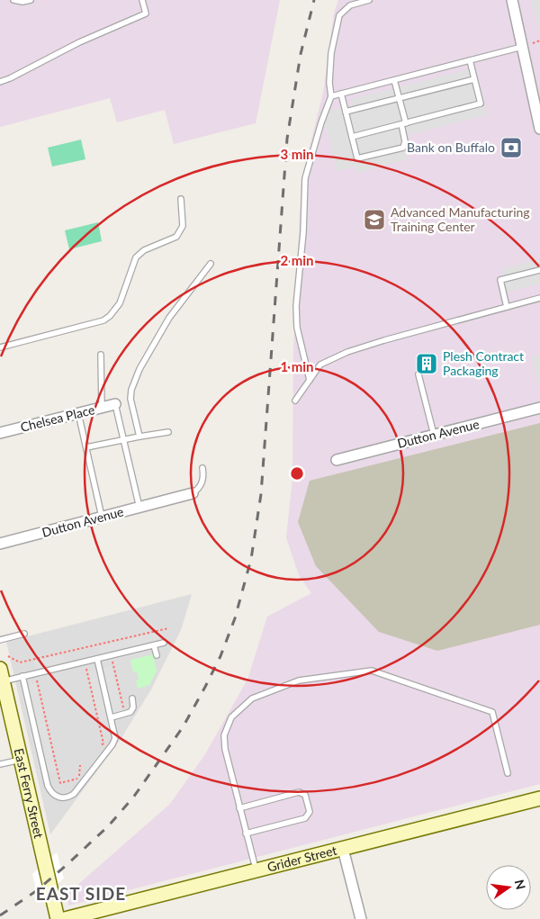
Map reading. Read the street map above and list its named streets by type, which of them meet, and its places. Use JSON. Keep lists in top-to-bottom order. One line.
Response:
{"streets":{"street":["Chelsea Place","Dutton Avenue","East Ferry Street","Grider Street"]},"districts":["EAST SIDE"],"places":{"bank":["Bank on Buffalo"],"school or university":["Advanced Manufacturing Training Center"],"building":["Plesh Contract Packaging"]},"north":"right","rings":["3 min","2 min","1 min"]}
